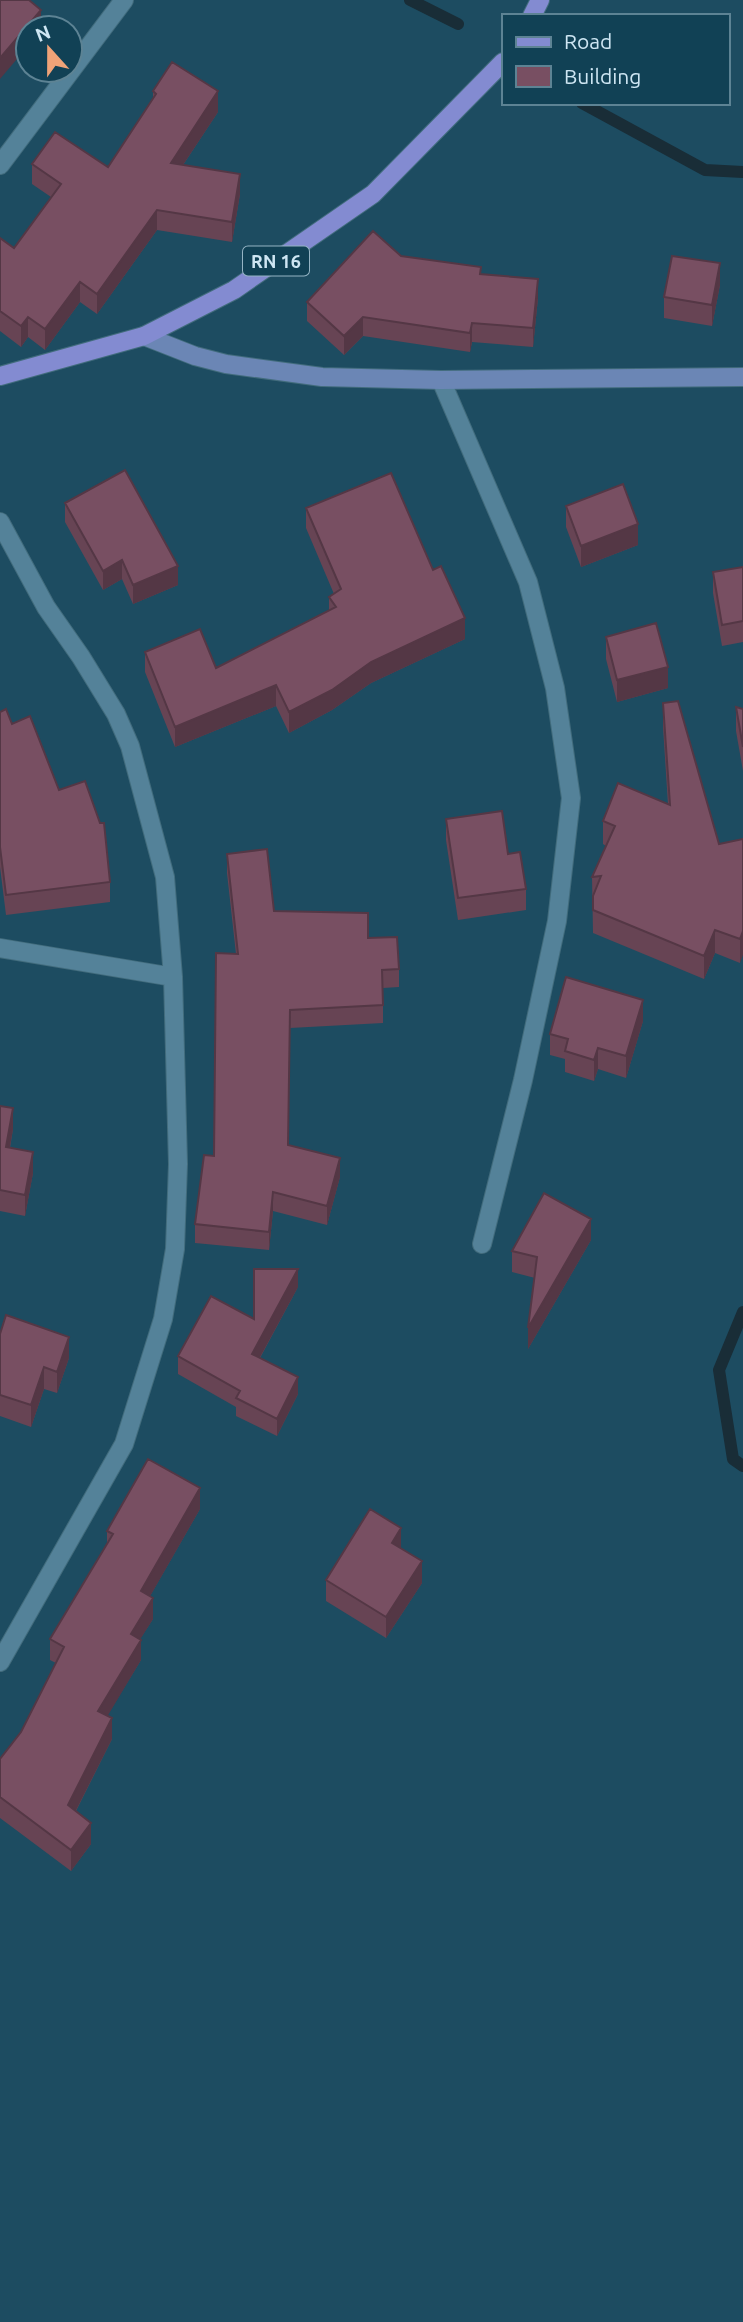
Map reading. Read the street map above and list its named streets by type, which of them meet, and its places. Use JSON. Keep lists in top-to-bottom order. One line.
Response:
{"streets":{"main road":["RN 16"]},"legend":["Road","Building"],"north":"top"}
